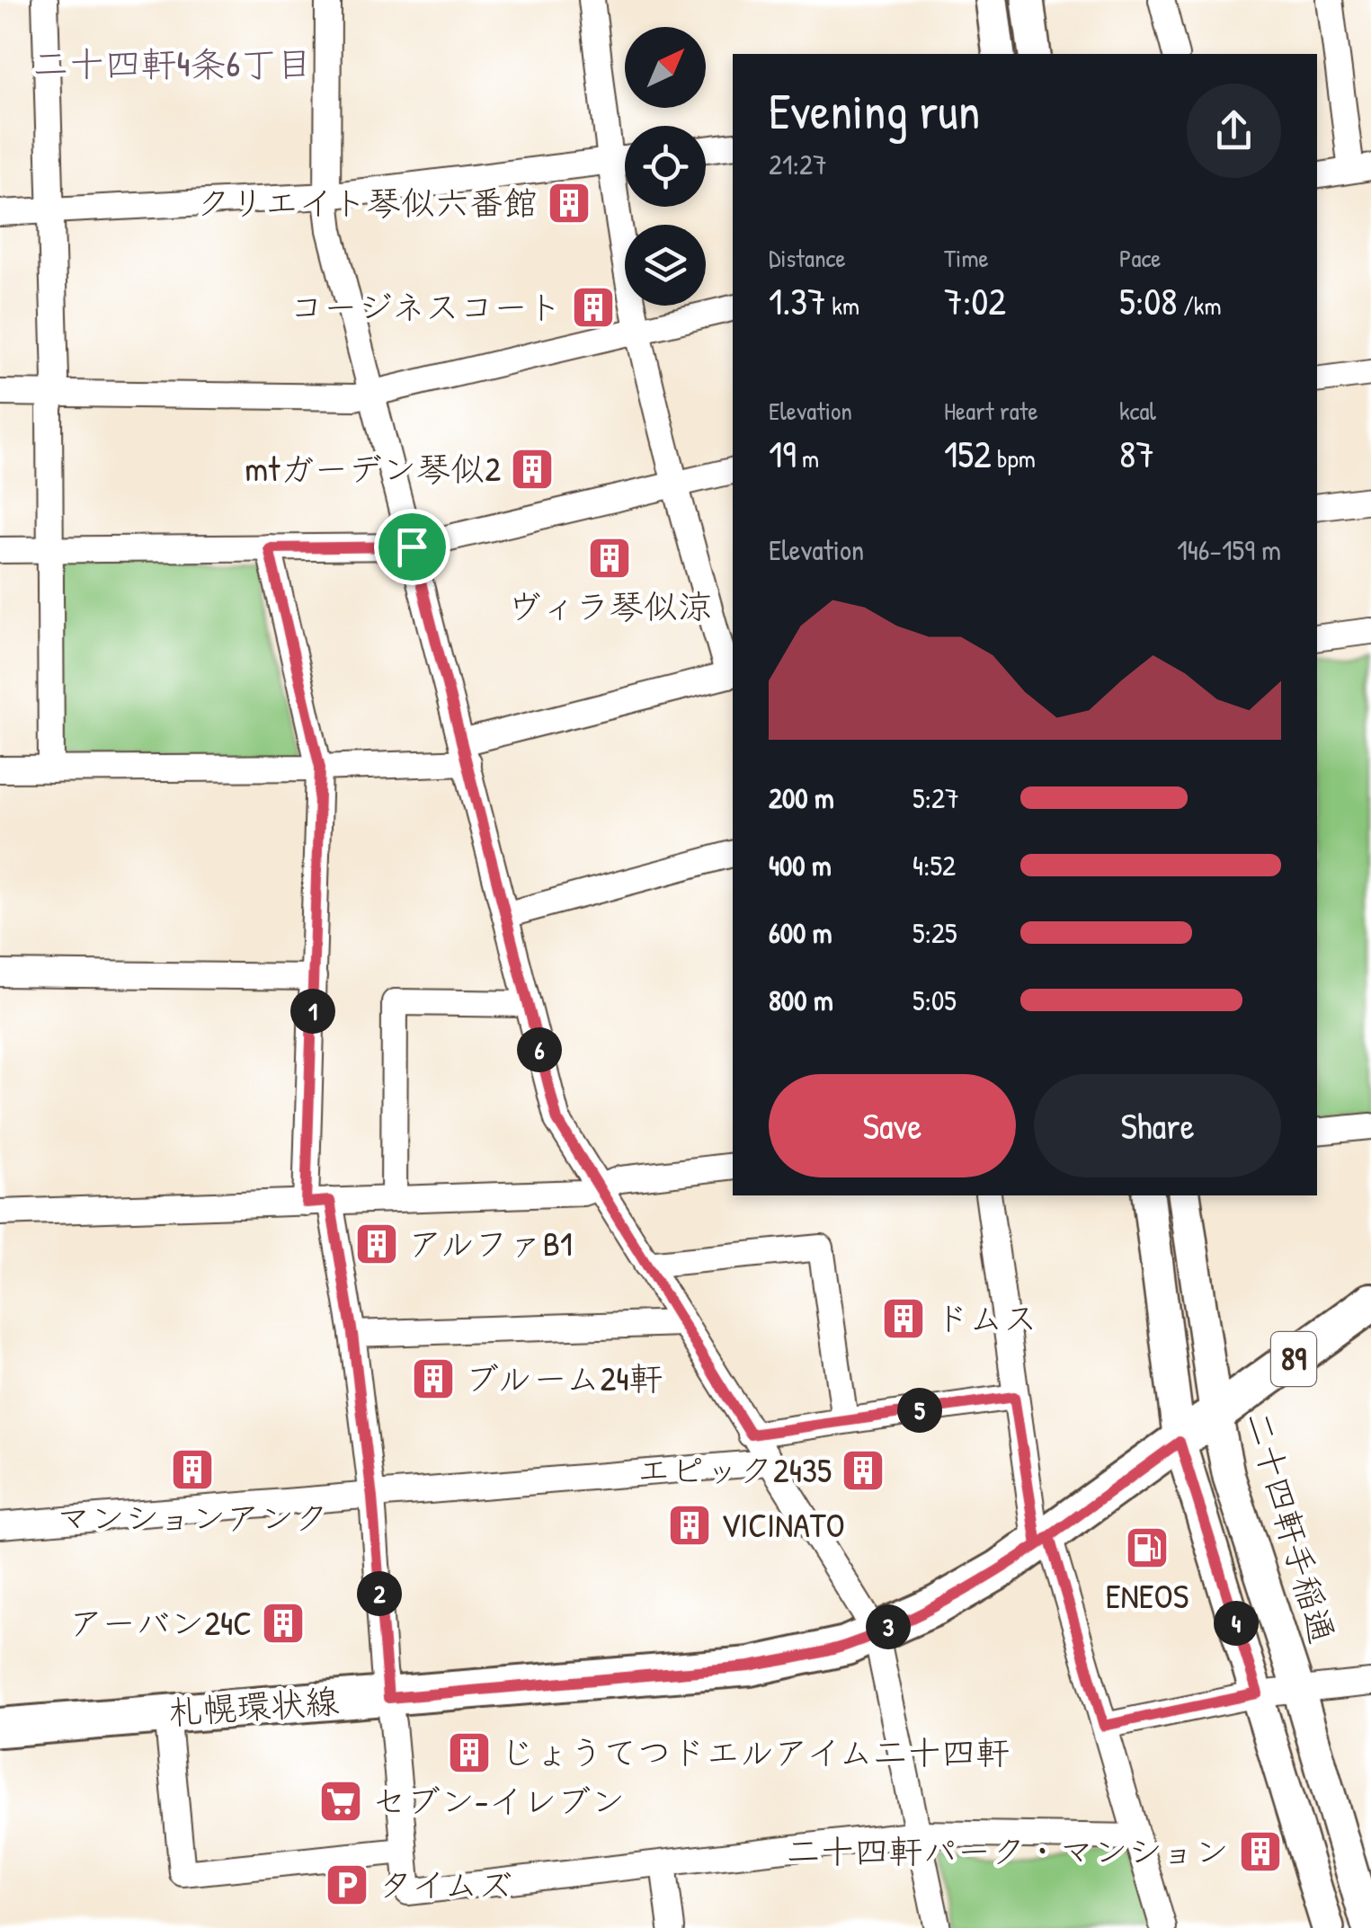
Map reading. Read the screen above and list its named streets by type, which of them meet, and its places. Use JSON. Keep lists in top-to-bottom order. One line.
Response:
{"streets":{"main road":["89","札幌環状線"],"street":["二十四軒手稲通"]},"crossings":[["二十四軒手稲通","札幌環状線"]],"districts":["二十四軒4条6丁目"],"places":{"building":["クリエイト琴似六番館","コージネスコート","mtガーデン琴似2","ヴィラ琴似涼","アルファB1","ドムス","ブルーム24軒","マンションアンク","エピック2435","VICINATO","アーバン24C","じょうてつドエルアイム二十四軒","二十四軒パーク・マンション"],"fuel station":["ENEOS"],"supermarket":["セブン-イレブン"],"parking":["タイムズ"]},"north":"top right","page":{"heading":["Evening run","21:27"],"stats":[["Distance","1.37 km"],["Time","7:02"],["Pace","5:08 /km"],["Elevation","19 m"],["Heart rate","152 bpm"],["kcal","87"]],"chart":["Elevation","146–159 m"],"list":[{"name":"200 m","note":"5:27"},{"name":"400 m","note":"4:52"},{"name":"600 m","note":"5:25"},{"name":"800 m","note":"5:05"}],"pins":["1","6","5","2","4","3"],"buttons":["Save","Share"]}}
